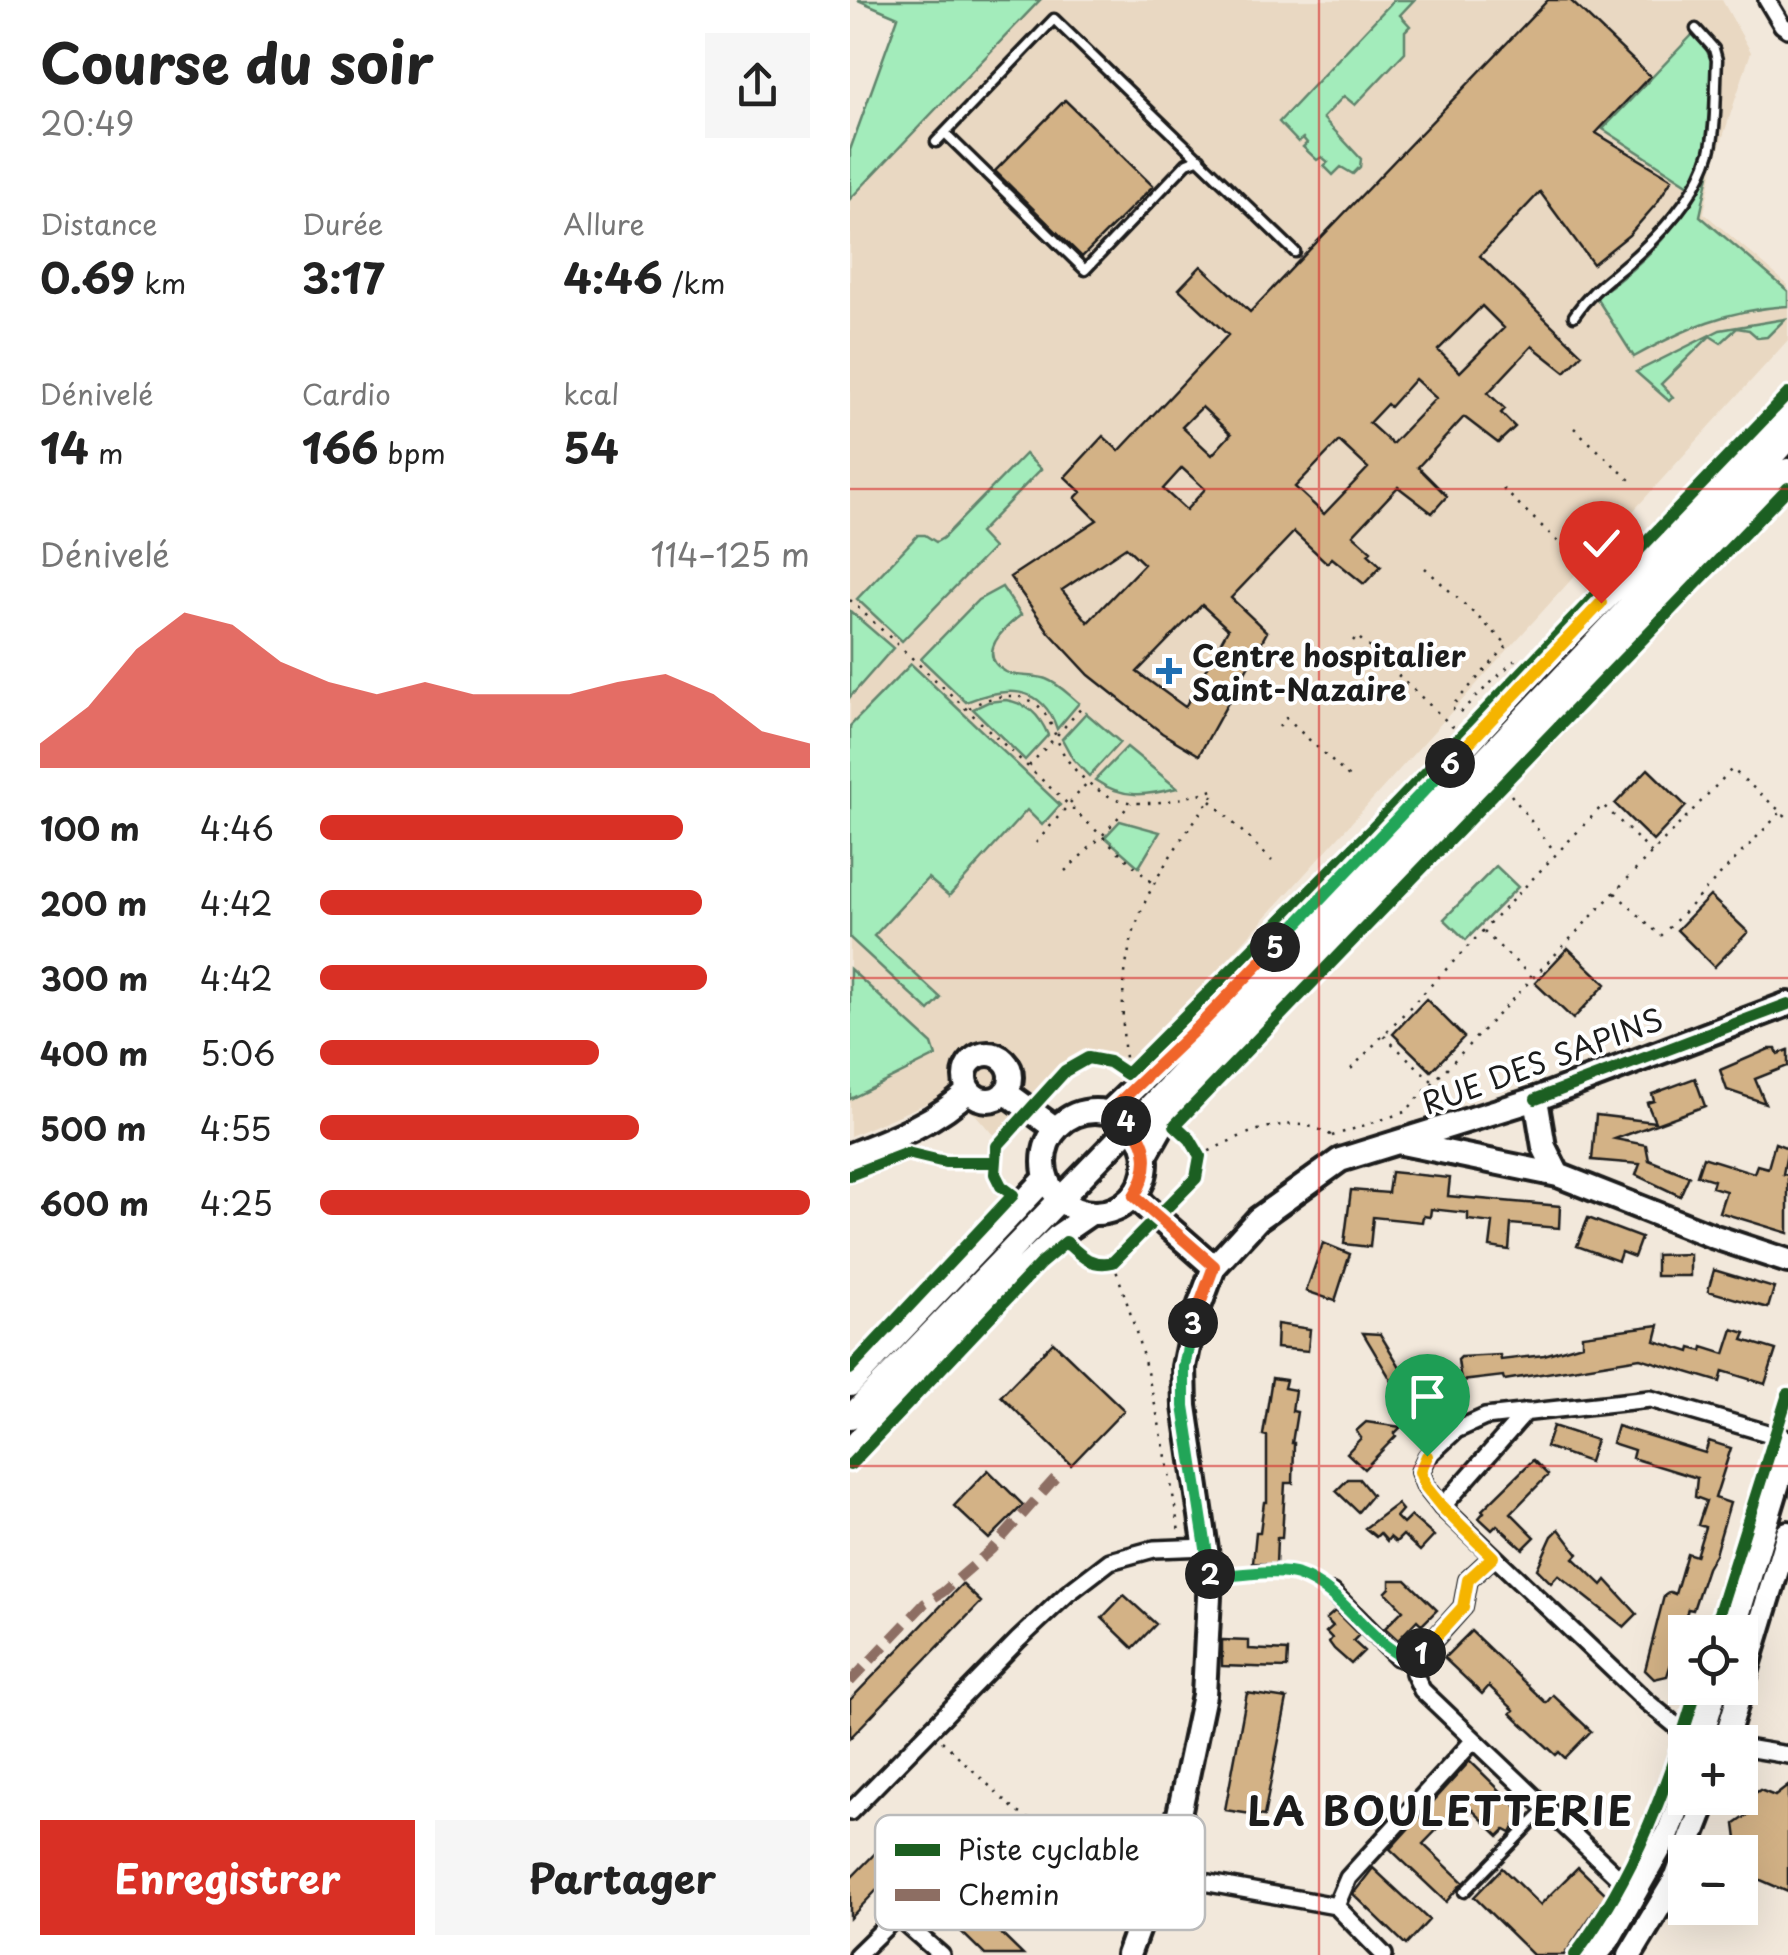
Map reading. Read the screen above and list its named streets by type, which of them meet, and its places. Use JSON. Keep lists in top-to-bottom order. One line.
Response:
{"streets":{"street":["RUE DES SAPINS"]},"districts":["LA BOULETTERIE"],"places":{"health":["Centre hospitalier Saint-Nazaire"]},"legend":["Piste cyclable","Chemin"],"page":{"heading":["Course du soir","20:49"],"stats":[["Distance","0.69 km"],["Durée","3:17"],["Allure","4:46 /km"],["Dénivelé","14 m"],["Cardio","166 bpm"],["kcal","54"]],"chart":["Dénivelé","114–125 m"],"pins":["6","5","4","3","2","1"],"list":[{"name":"100 m","note":"4:46"},{"name":"200 m","note":"4:42"},{"name":"300 m","note":"4:42"},{"name":"400 m","note":"5:06"},{"name":"500 m","note":"4:55"},{"name":"600 m","note":"4:25"}],"map_buttons":["+","−"],"buttons":["Enregistrer","Partager"]}}
